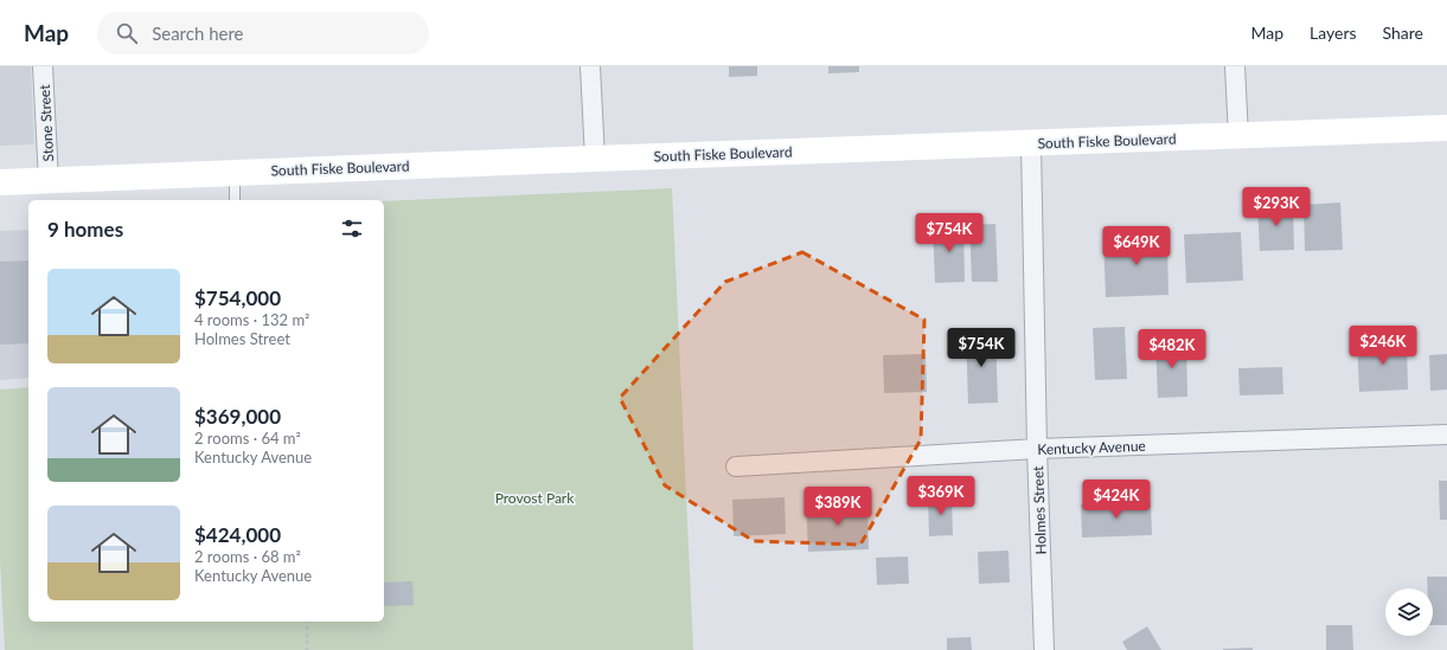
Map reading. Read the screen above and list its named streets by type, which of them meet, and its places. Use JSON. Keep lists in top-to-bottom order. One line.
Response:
{"streets":{"main road":["South Fiske Boulevard"],"street":["Stone Street","Kentucky Avenue","Holmes Street"]},"crossings":[["Stone Street","South Fiske Boulevard"],["South Fiske Boulevard","Holmes Street"],["Kentucky Avenue","Holmes Street"]],"parks":["Provost Park"],"page":{"header":"Map","search":"Search here","nav":["Map","Layers","Share"],"price":["$293K","$754K","$649K","$246K","$754K","$482K","$369K","$424K","$389K"],"heading":"9 homes","list":[{"name":"$754,000","note":"4 rooms · 132 m² · Holmes Street"},{"name":"$369,000","note":"2 rooms · 64 m² · Kentucky Avenue"},{"name":"$424,000","note":"2 rooms · 68 m² · Kentucky Avenue"}]}}
